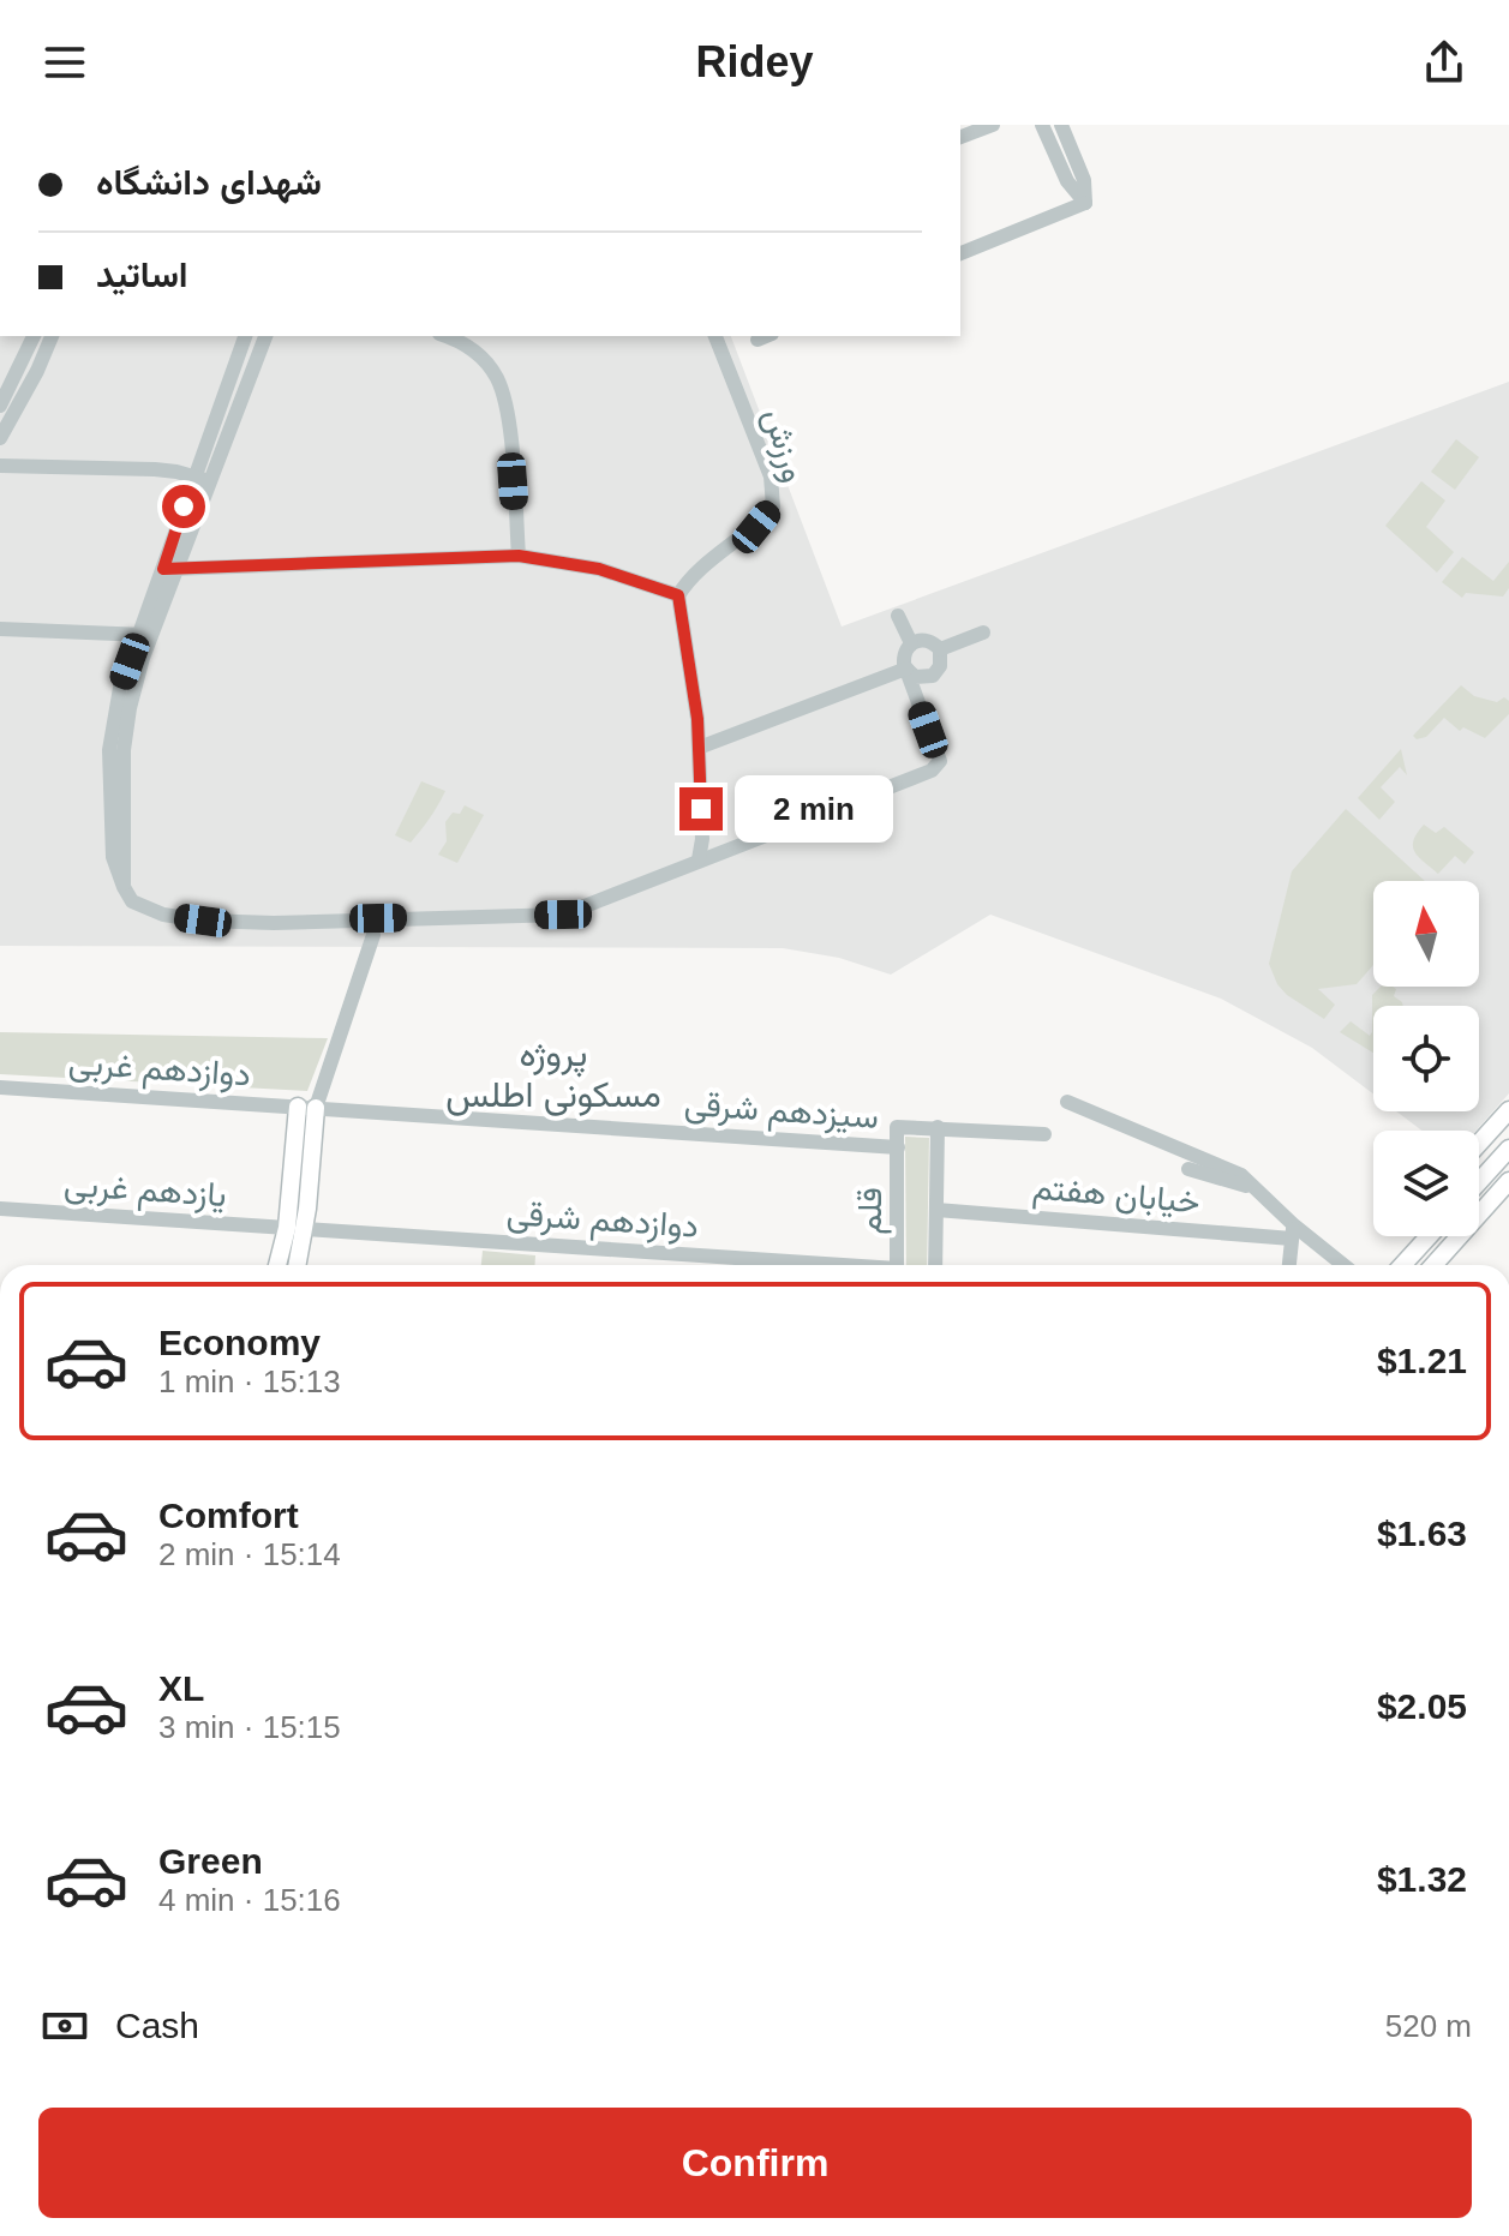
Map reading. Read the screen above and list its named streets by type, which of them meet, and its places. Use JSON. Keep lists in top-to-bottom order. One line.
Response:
{"streets":{"street":["ورزش","دوازدهم غربی","سیزدهم شرقی","یازدهم غربی","خیابان هفتم","قلم","دوازدهم شرقی"]},"crossings":[["دوازدهم غربی","سیزدهم شرقی"],["سیزدهم شرقی","قلم"],["یازدهم غربی","دوازدهم شرقی"]],"districts":["پروژه مسکونی اطلس"],"north":"top","page":{"header":"Ridey","banner":["شهدای دانشگاه","اساتید"],"bubble":"2 min","list":[{"name":"Economy","note":"1 min · 15:13","value":"$1.21"},{"name":"Comfort","note":"2 min · 15:14","value":"$1.63"},{"name":"XL","note":"3 min · 15:15","value":"$2.05"},{"name":"Green","note":"4 min · 15:16","value":"$1.32"}],"pay":["Cash","520 m"],"buttons":"Confirm"}}
